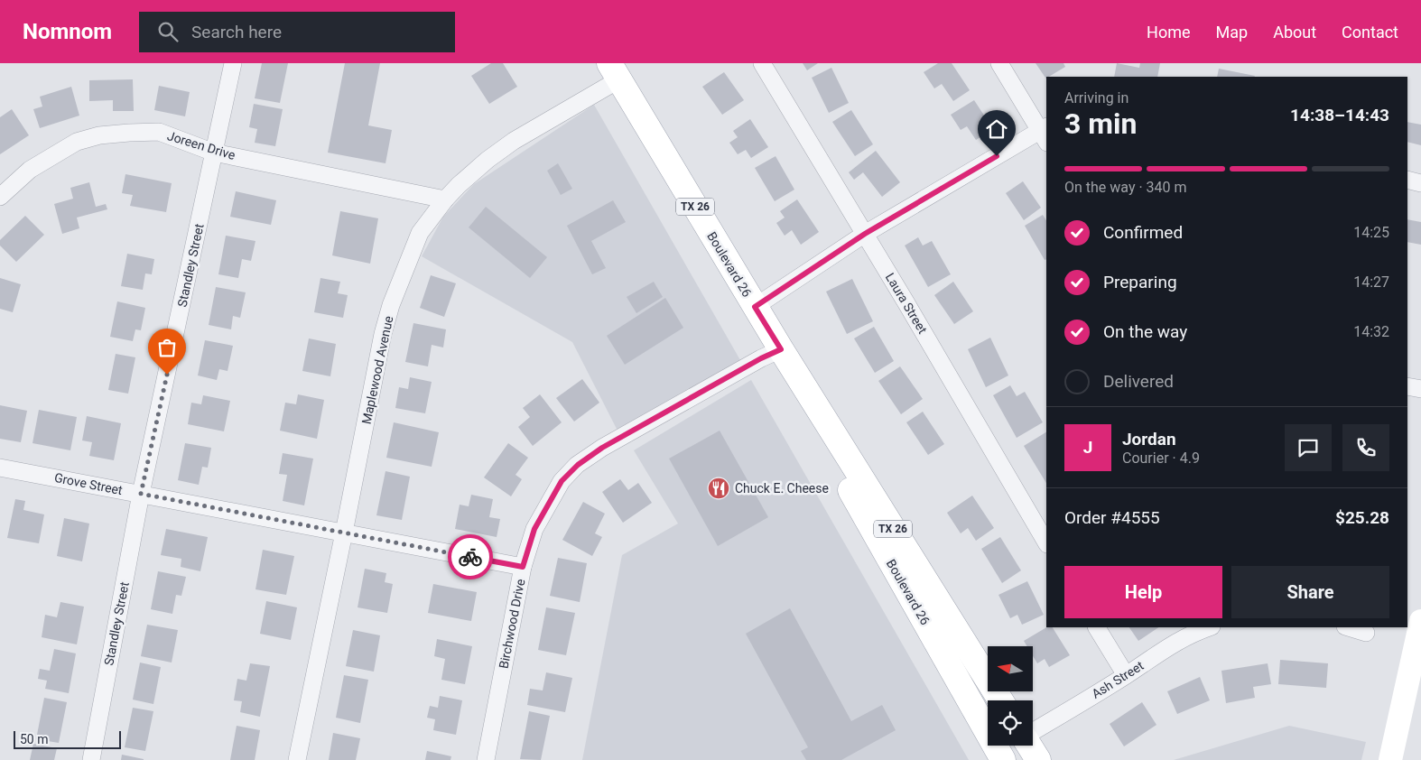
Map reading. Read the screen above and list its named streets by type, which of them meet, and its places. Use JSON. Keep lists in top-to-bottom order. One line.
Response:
{"streets":{"main road":["TX 26","Boulevard 26"],"street":["Joreen Drive","Standley Street","Laura Street","Maplewood Avenue","Grove Street","Birchwood Drive","Ash Street"]},"crossings":[["Joreen Drive","Standley Street"],["Joreen Drive","Maplewood Avenue"],["Boulevard 26","Maplewood Avenue"],["Boulevard 26","Birchwood Drive"],["Boulevard 26","Ash Street"],["Standley Street","Grove Street"],["Maplewood Avenue","Grove Street"],["Grove Street","Birchwood Drive"]],"places":{"restaurant":["Chuck E. Cheese"]},"scale_bar":"50 m","north":"left","page":{"header":"Nomnom","search":"Search here","nav":["Home","Map","About","Contact"],"heading":["3 min","Arriving in","14:38–14:43"],"panel":["Jordan","Courier · 4.9","Order #4555","$25.28"],"bar":"On the way · 340 m","list":[["Confirmed","14:25"],["Preparing","14:27"],["On the way","14:32"],"Delivered"],"round":"J","buttons":["Help","Share"],"scale":"50 m"}}
